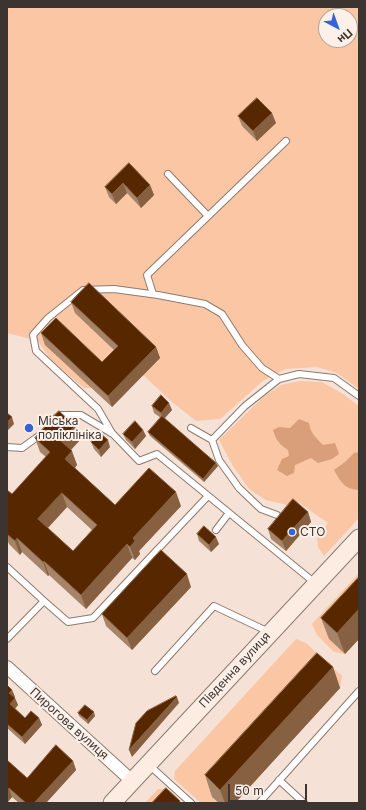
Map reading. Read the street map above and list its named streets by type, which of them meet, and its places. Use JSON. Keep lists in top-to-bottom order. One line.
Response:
{"streets":{"street":["Південна вулиця","Пирогова вулиця"]},"crossings":[["Південна вулиця","Пирогова вулиця"]],"places":["Міська поліклініка","СТО"],"scale_bar":"50 m","north":"bottom right"}
